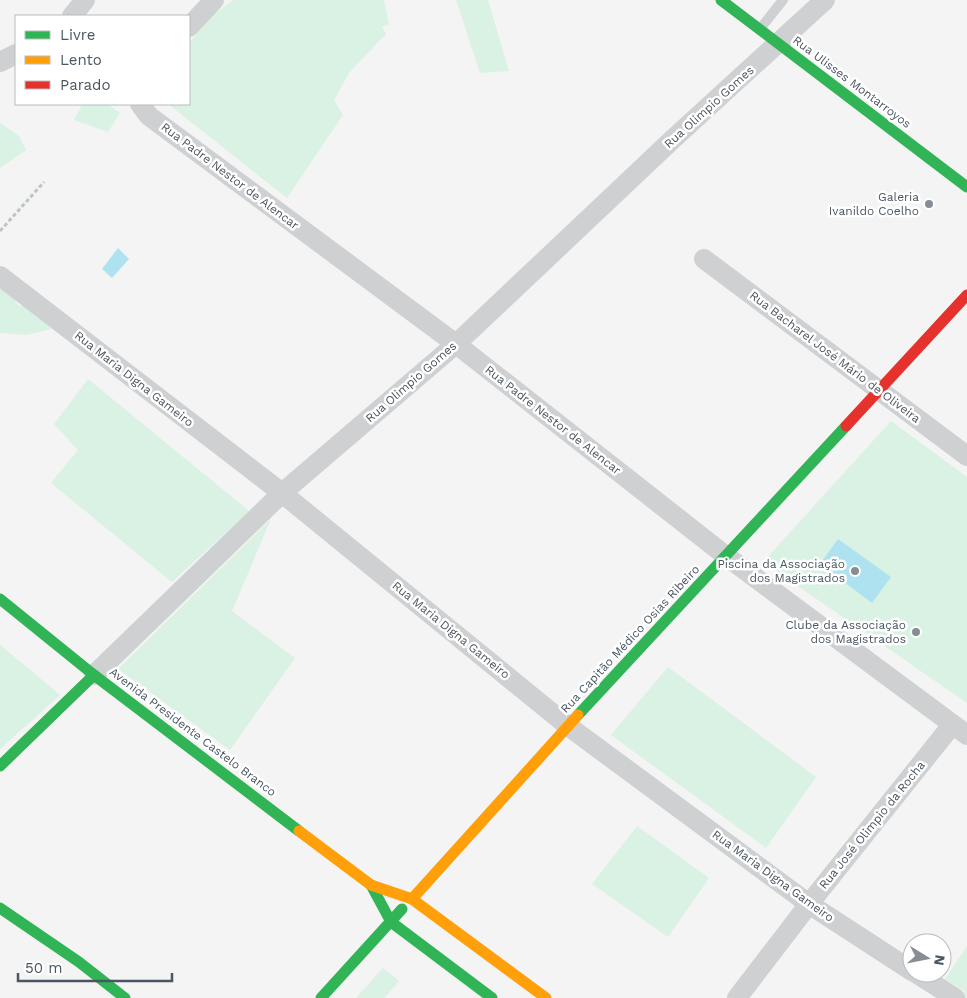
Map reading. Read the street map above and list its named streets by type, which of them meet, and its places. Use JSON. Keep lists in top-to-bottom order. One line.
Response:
{"streets":{"main road":["Rua Ulisses Montarroyos","Rua Olimpio Gomes","Rua Capitão Médico Osias Ribeiro","Avenida Presidente Castelo Branco"],"street":["Rua Padre Nestor de Alencar","Rua Bacharel José Mário de Oliveira","Rua Maria Digna Gameiro","Rua José Olimpio da Rocha"]},"crossings":[["Rua Ulisses Montarroyos","Rua Olimpio Gomes"],["Rua Olimpio Gomes","Rua Padre Nestor de Alencar"],["Rua Olimpio Gomes","Rua Maria Digna Gameiro"],["Rua Olimpio Gomes","Avenida Presidente Castelo Branco"],["Rua Padre Nestor de Alencar","Rua Capitão Médico Osias Ribeiro"],["Rua Padre Nestor de Alencar","Rua José Olimpio da Rocha"],["Rua Bacharel José Mário de Oliveira","Rua Capitão Médico Osias Ribeiro"],["Rua Maria Digna Gameiro","Rua Capitão Médico Osias Ribeiro"],["Rua Maria Digna Gameiro","Rua José Olimpio da Rocha"],["Rua Capitão Médico Osias Ribeiro","Avenida Presidente Castelo Branco"]],"places":["Galeria Ivanildo Coelho","Piscina da Associação dos Magistrados","Clube da Associação dos Magistrados"],"legend":["Livre","Lento","Parado"],"scale_bar":"50 m","north":"right"}
